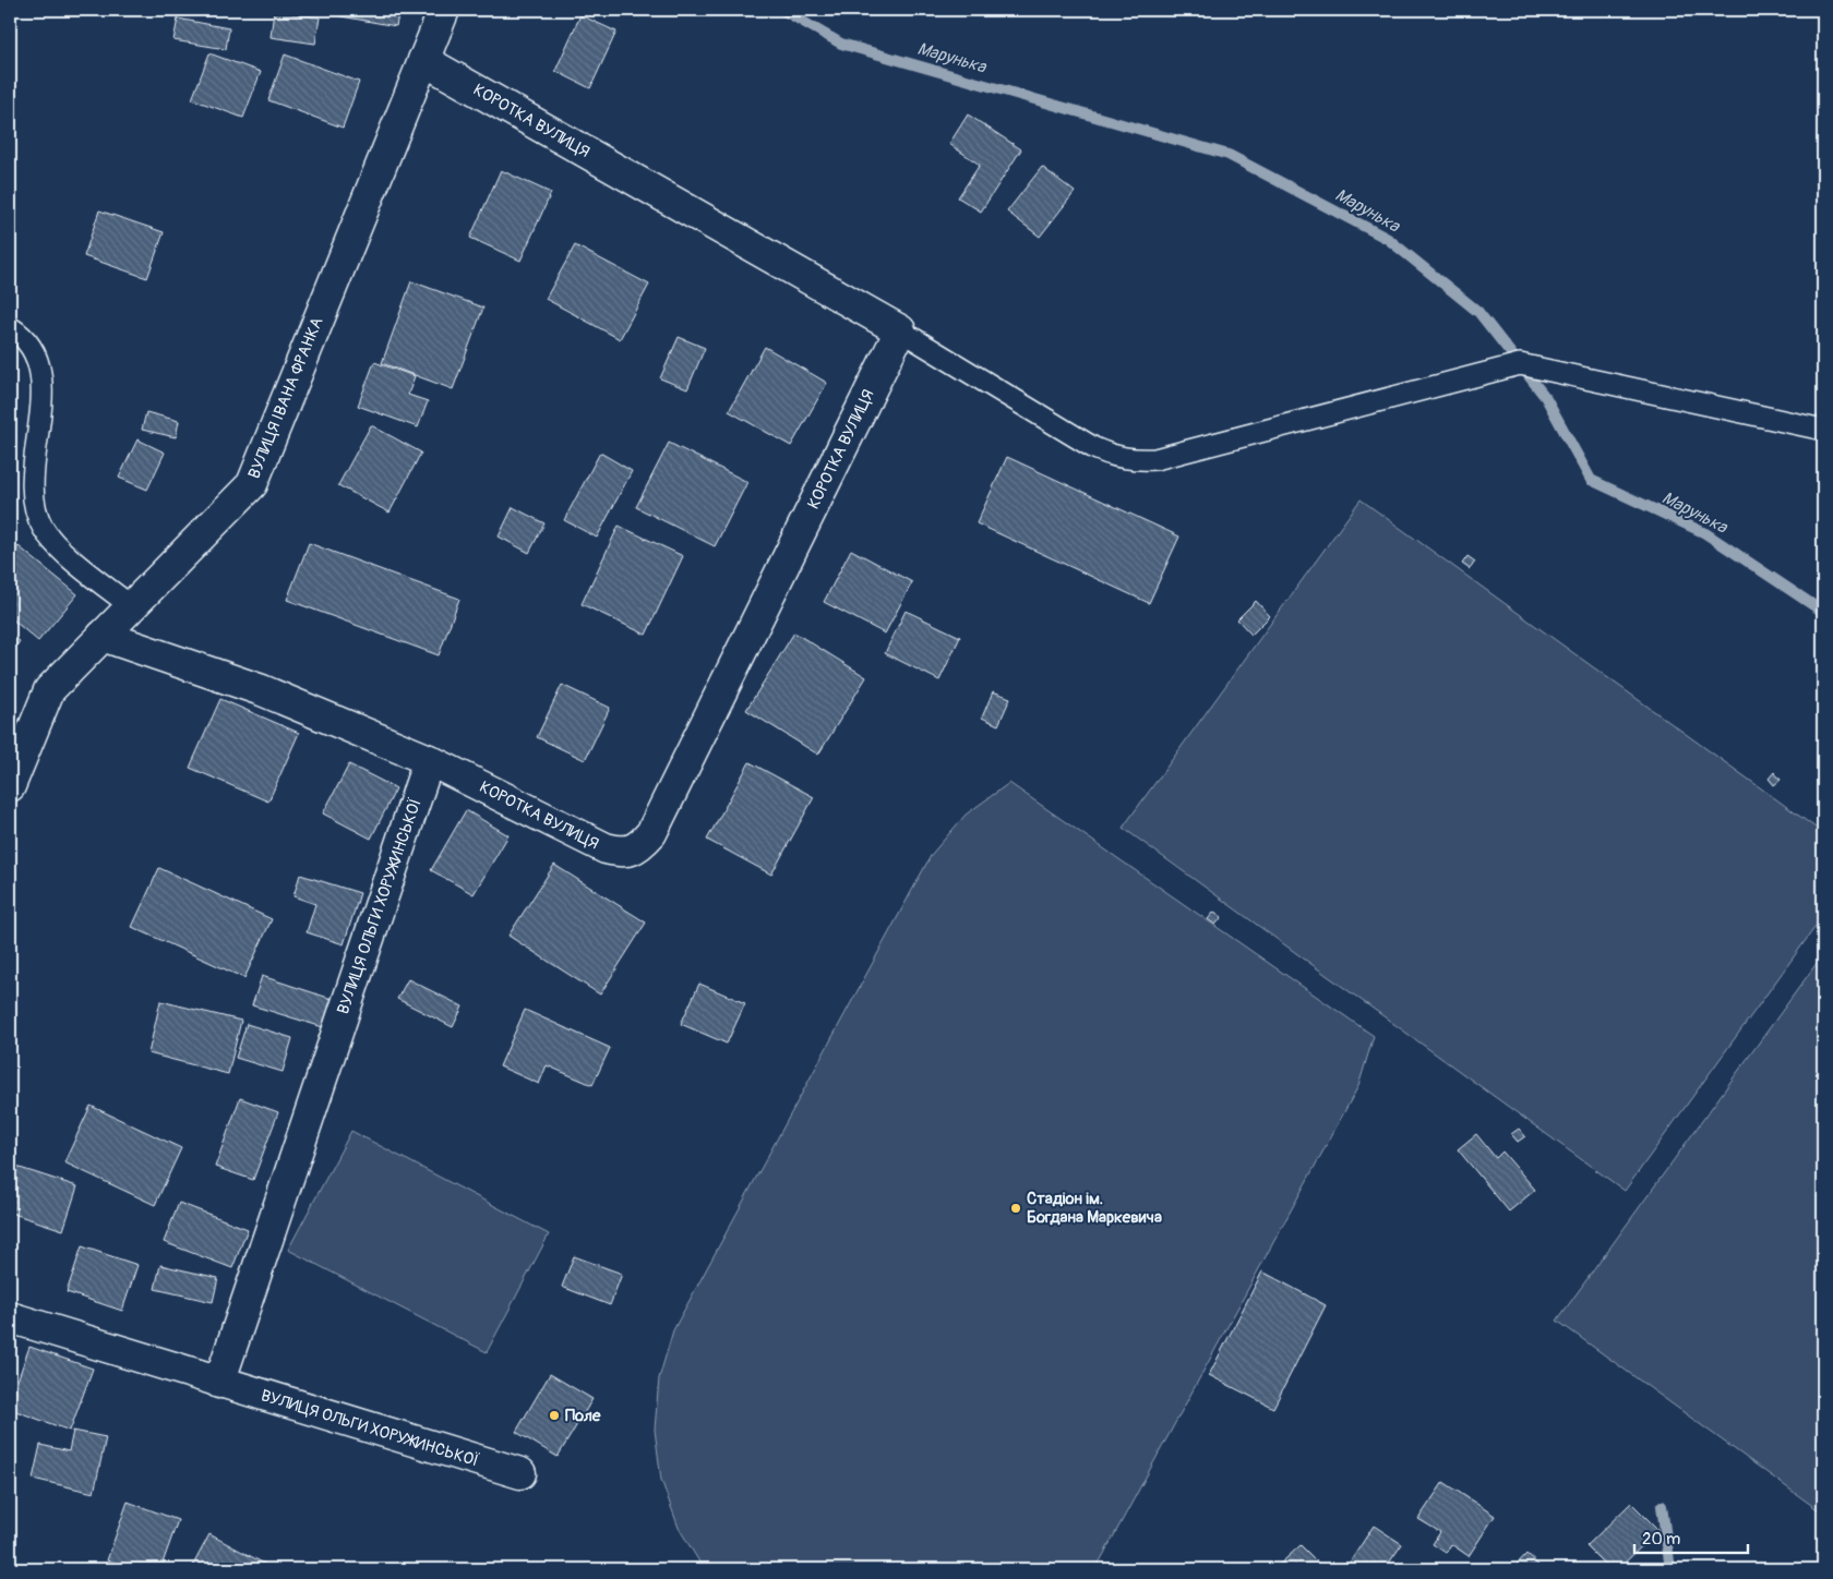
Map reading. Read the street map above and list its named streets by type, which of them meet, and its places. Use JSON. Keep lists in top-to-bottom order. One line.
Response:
{"streets":{"street":["КОРОТКА ВУЛИЦЯ","ВУЛИЦЯ ІВАНА ФРАНКА","ВУЛИЦЯ ОЛЬГИ ХОРУЖИНСЬКОЇ"]},"crossings":[["КОРОТКА ВУЛИЦЯ","ВУЛИЦЯ ІВАНА ФРАНКА"],["КОРОТКА ВУЛИЦЯ","ВУЛИЦЯ ОЛЬГИ ХОРУЖИНСЬКОЇ"]],"water":["Марунька"],"places":["Стадіон ім. Богдана Маркевича","Поле"],"scale_bar":"20 m"}
